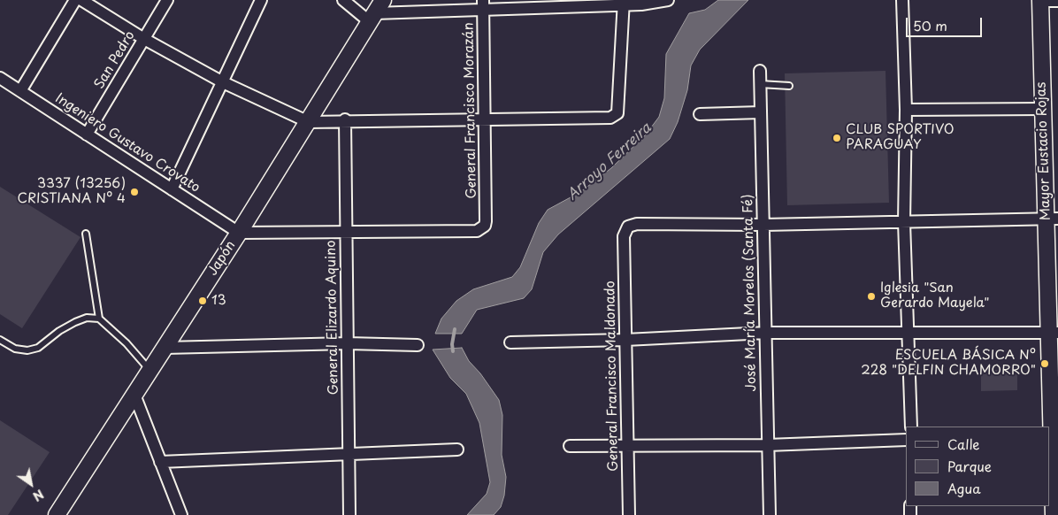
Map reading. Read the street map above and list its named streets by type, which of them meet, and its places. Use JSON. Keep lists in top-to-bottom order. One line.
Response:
{"streets":{"street":["San Pedro","General Francisco Morazán","Ingeniero Gustavo Crovato","Mayor Eustacio Rojas","Japón","José María Morelos (Santa Fé)","General Elizardo Aquino","General Francisco Maldonado"]},"crossings":[["San Pedro","Ingeniero Gustavo Crovato"],["General Francisco Morazán","General Elizardo Aquino"],["Ingeniero Gustavo Crovato","Japón"],["José María Morelos (Santa Fé)","General Francisco Maldonado"]],"water":["Arroyo Ferreira"],"places":["CLUB SPORTIVO PARAGUAY","3337 (13256) CRISTIANA Nº 4","Iglesia \"San Gerardo Mayela\"","13","ESCUELA BÁSICA Nº 228 \"DELFIN CHAMORRO\""],"legend":["Calle","Parque","Agua"],"scale_bar":"50 m","north":"bottom right"}
